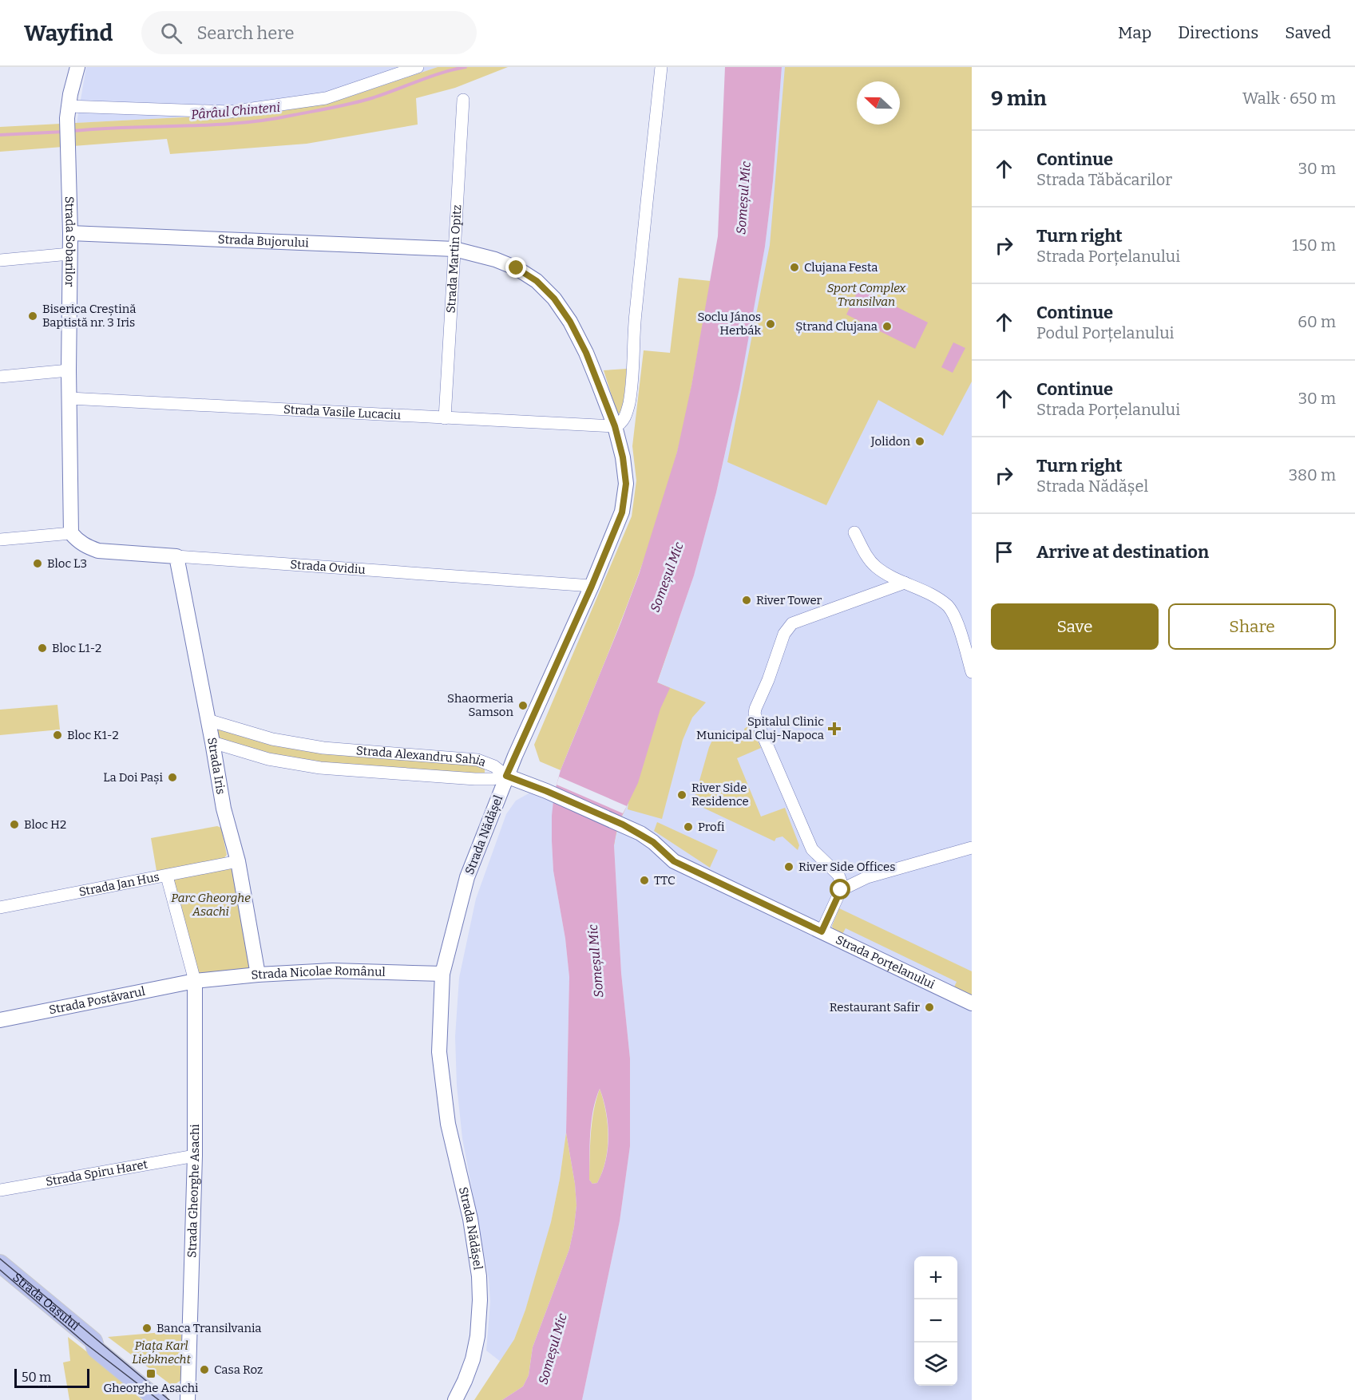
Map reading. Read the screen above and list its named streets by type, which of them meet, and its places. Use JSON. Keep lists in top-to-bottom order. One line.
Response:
{"streets":{"main road":["Strada Oașului"],"street":["Strada Bujorului","Strada Sobarilor","Strada Martin Opitz","Strada Vasile Lucaciu","Strada Ovidiu","Strada Alexandru Sahia","Strada Iris","Strada Nădășel","Strada Jan Hus","Strada Porțelanului","Strada Nicolae Românul","Strada Postăvarul","Strada Spiru Haret","Strada Gheorghe Asachi"]},"crossings":[["Strada Bujorului","Strada Sobarilor"],["Strada Bujorului","Strada Martin Opitz"],["Strada Bujorului","Strada Nădășel"],["Strada Sobarilor","Strada Vasile Lucaciu"],["Strada Sobarilor","Strada Ovidiu"],["Strada Martin Opitz","Strada Vasile Lucaciu"],["Strada Martin Opitz","Strada Nădășel"],["Strada Vasile Lucaciu","Strada Nădășel"],["Strada Ovidiu","Strada Iris"],["Strada Ovidiu","Strada Nădășel"],["Strada Alexandru Sahia","Strada Iris"],["Strada Alexandru Sahia","Strada Nădășel"],["Strada Alexandru Sahia","Strada Porțelanului"],["Strada Iris","Strada Jan Hus"],["Strada Iris","Strada Nicolae Românul"],["Strada Nădășel","Strada Porțelanului"],["Strada Nădășel","Strada Nicolae Românul"],["Strada Nicolae Românul","Strada Postăvarul"],["Strada Nicolae Românul","Strada Gheorghe Asachi"],["Strada Postăvarul","Strada Gheorghe Asachi"],["Strada Spiru Haret","Strada Gheorghe Asachi"]],"water":["Pârâul Chinteni","Someșul Mic"],"parks":["Sport Complex Transilvan","Parc Gheorghe Asachi","Piața Karl Liebknecht"],"places":{"other":["Clujana Festa","Biserica Creștină Baptistă nr. 3 Iris","Soclu János Herbák","Ștrand Clujana","Jolidon","Bloc L3","River Tower","Bloc L1-2","Shaormeria Samson","Bloc K1-2","La Doi Pași","River Side Residence","Bloc H2","Profi","River Side Offices","TTC","Restaurant Safir","Banca Transilvania","Casa Roz"],"health":["Spitalul Clinic Municipal Cluj-Napoca"],"transit":["Gheorghe Asachi"]},"scale_bar":"50 m","north":"left","page":{"header":"Wayfind","search":"Search here","nav":["Map","Directions","Saved"],"heading":["9 min","Walk · 650 m"],"list":[["Continue","Strada Tăbăcarilor","30 m"],["Turn right","Strada Porțelanului","150 m"],["Continue","Podul Porțelanului","60 m"],["Continue","Strada Porțelanului","30 m"],["Turn right","Strada Nădășel","380 m"],"Arrive at destination"],"buttons":["Save","Share"],"map_buttons":["+","−"],"scale":"50 m"}}
